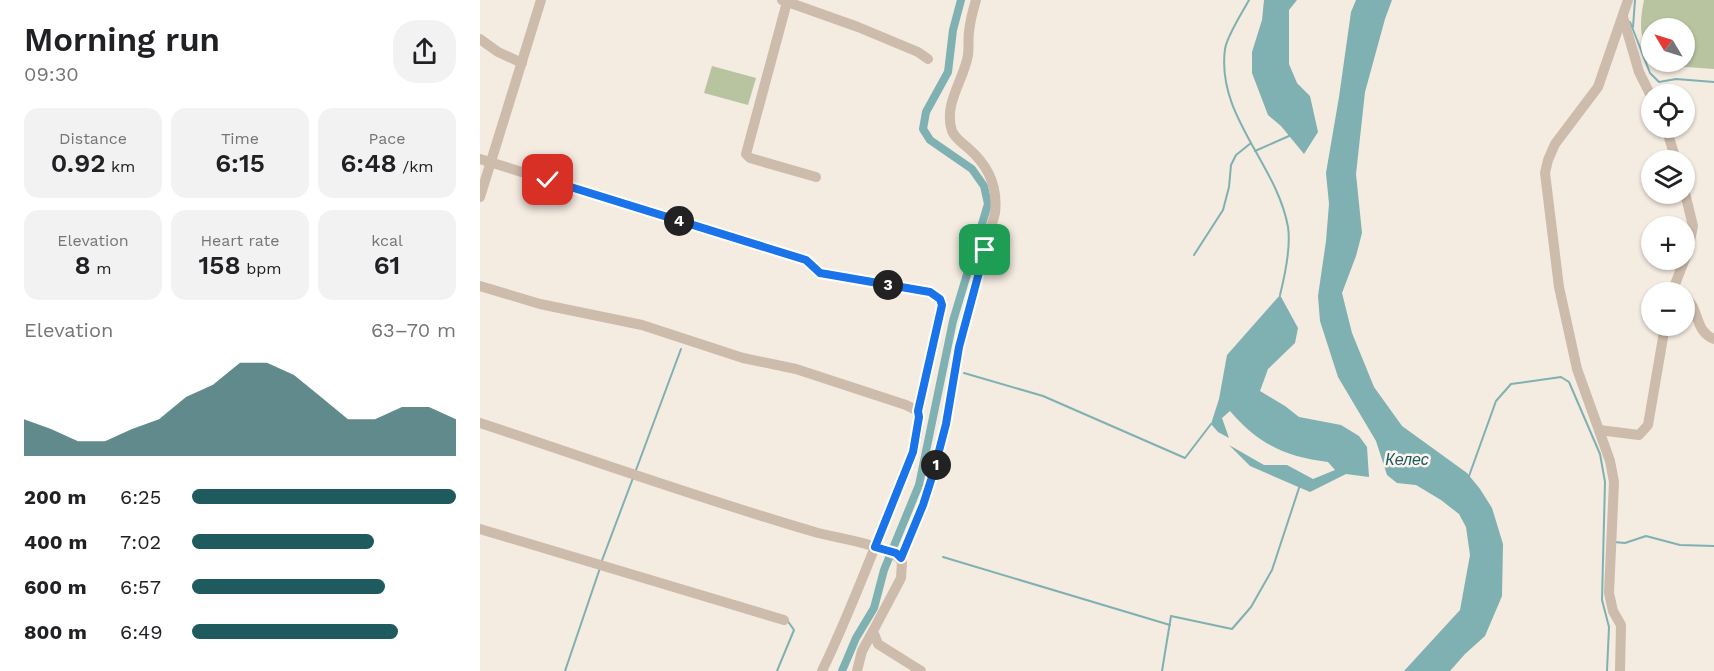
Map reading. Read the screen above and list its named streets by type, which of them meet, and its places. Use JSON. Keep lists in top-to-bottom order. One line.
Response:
{"water":["Келес"],"north":"top left","page":{"heading":["Morning run","09:30"],"map_buttons":["+","−"],"stats":[["Distance","0.92 km"],["Time","6:15"],["Pace","6:48 /km"],["Elevation","8 m"],["Heart rate","158 bpm"],["kcal","61"]],"pins":["4","3","1"],"chart":["Elevation","63–70 m"],"list":[{"name":"200 m","note":"6:25"},{"name":"400 m","note":"7:02"},{"name":"600 m","note":"6:57"},{"name":"800 m","note":"6:49"}]}}
